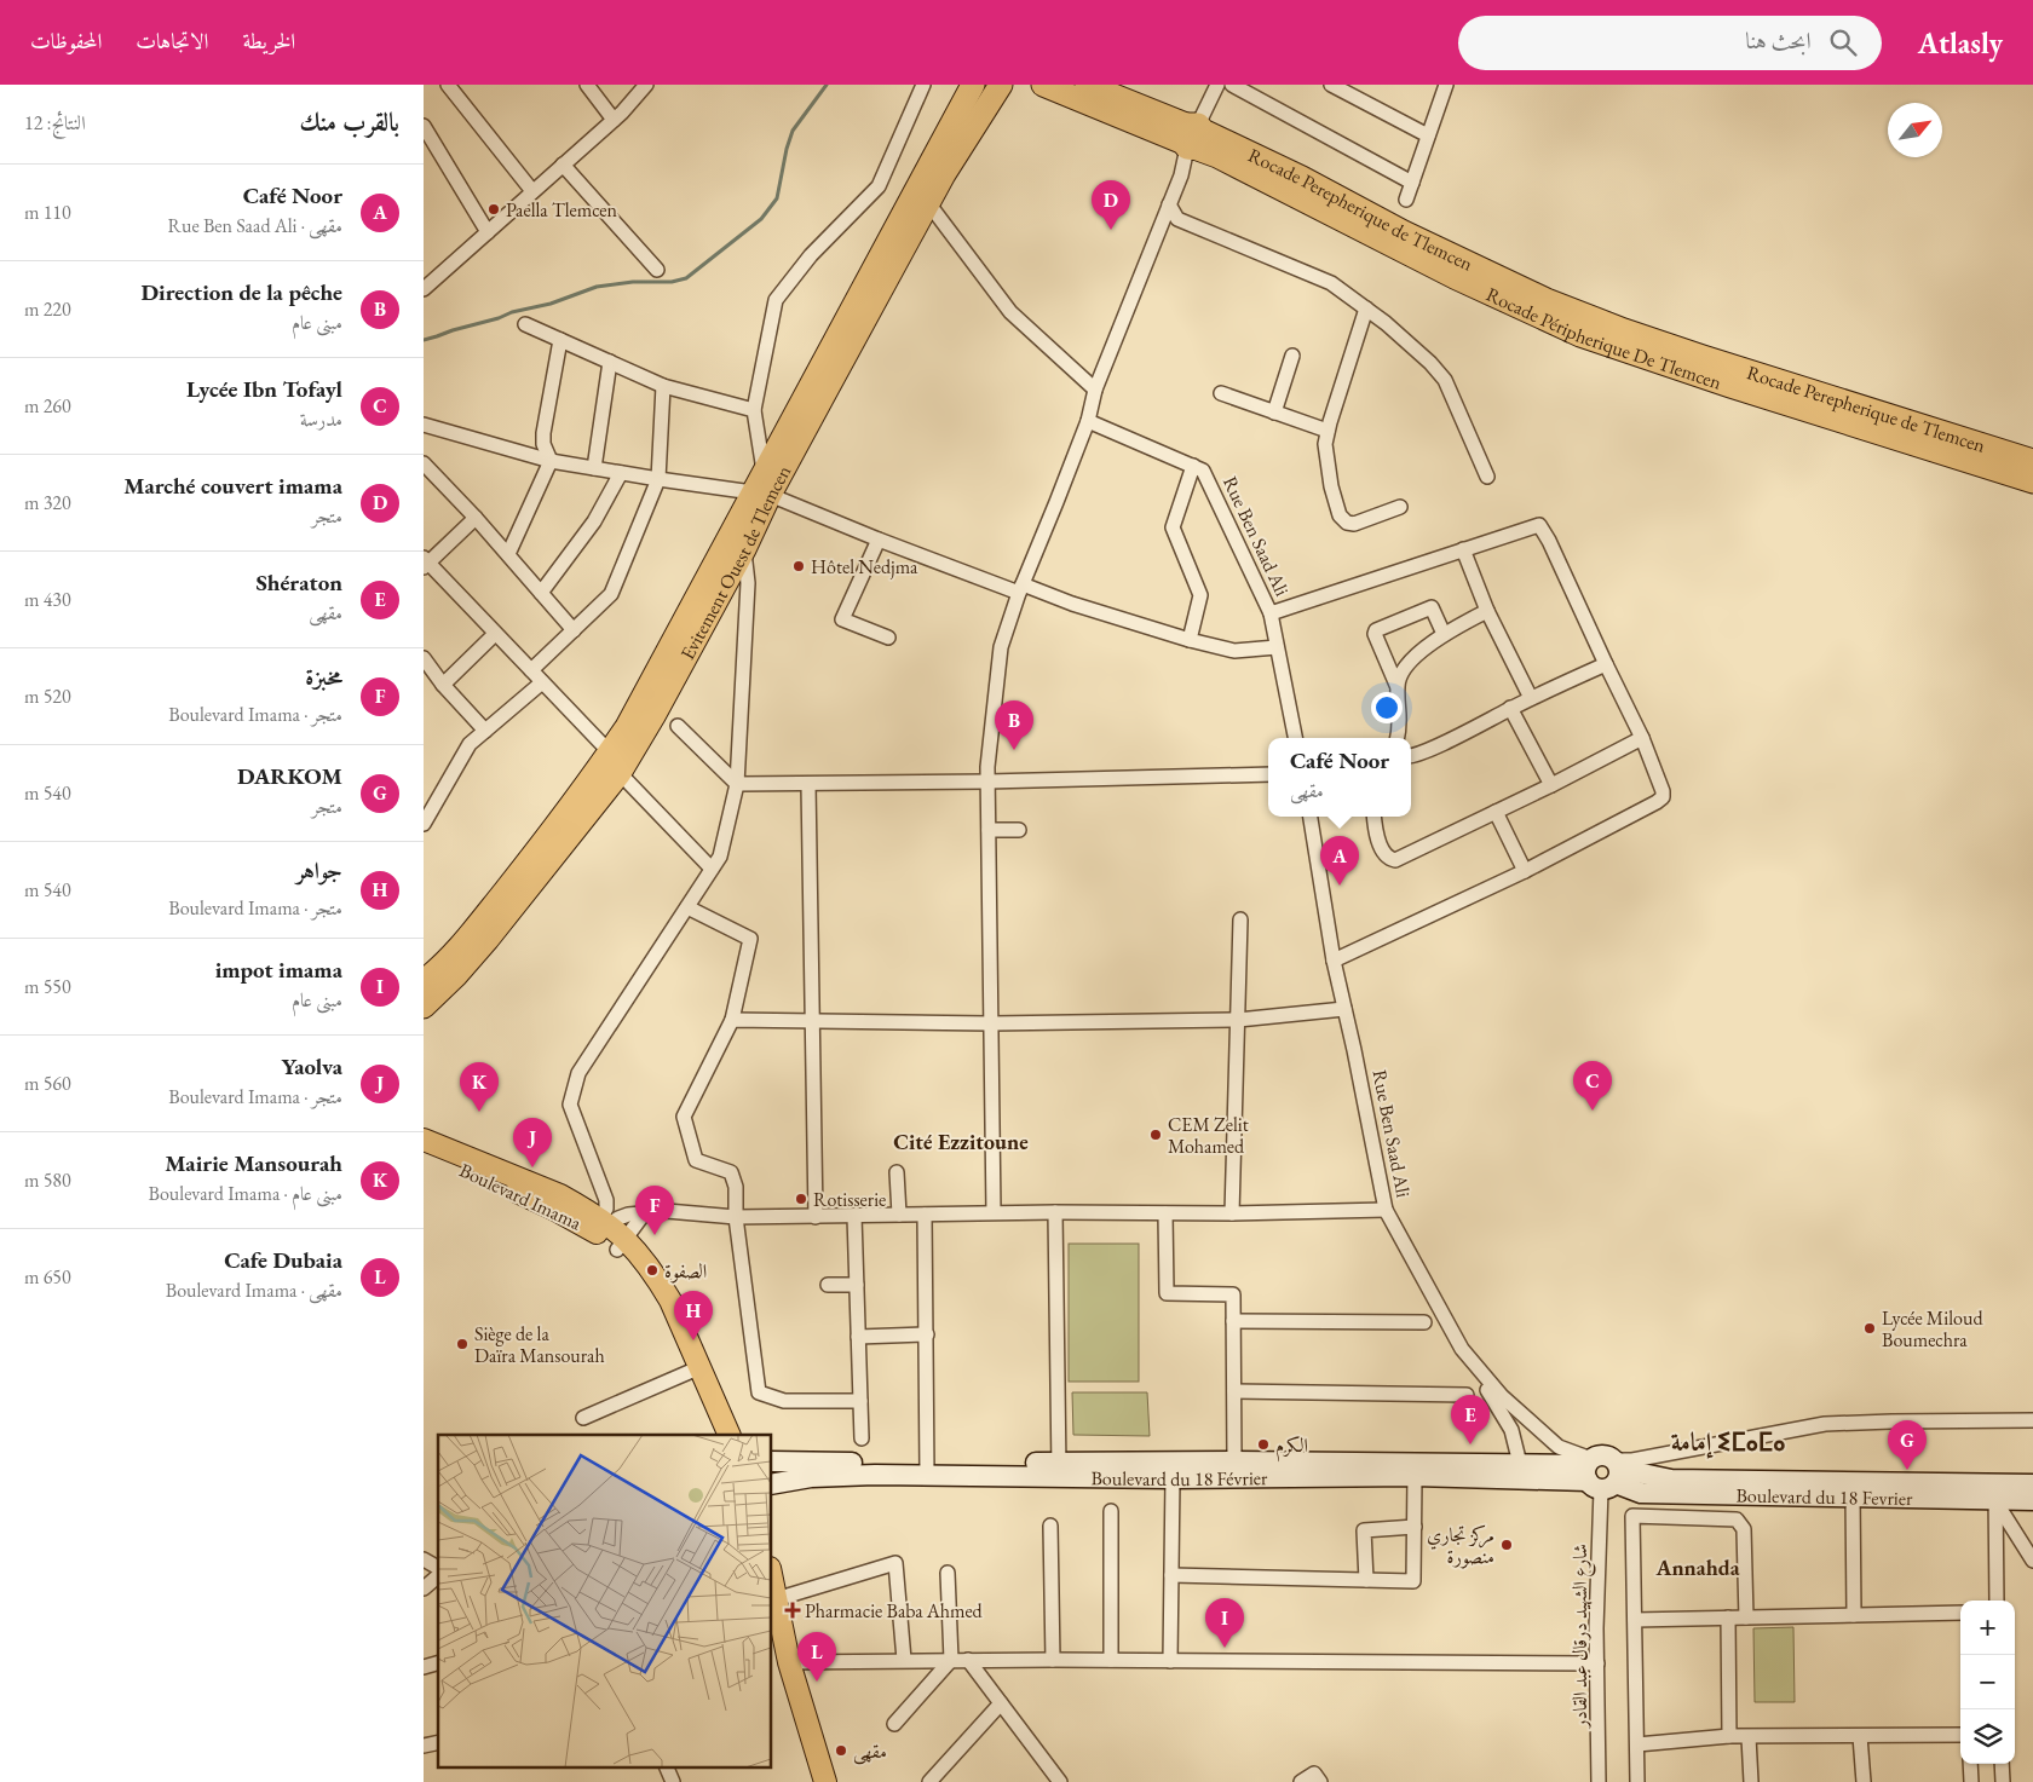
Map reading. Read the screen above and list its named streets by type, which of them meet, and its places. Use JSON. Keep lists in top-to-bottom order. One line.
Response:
{"streets":{"highway":["Rocade Perepherique de Tlemcen","Rocade Péripherique De Tlemcen","Evitement Ouest de Tlemcen"],"main road":["Boulevard Imama","Boulevard du 18 Février","Boulevard du 18 Fevrier"],"street":["Rue Ben Saad Ali","شارع الشهيد درقال عبد القادر"]},"crossings":[["Rocade Perepherique de Tlemcen","Rocade Péripherique De Tlemcen"],["Rue Ben Saad Ali","Boulevard du 18 Février"],["Rue Ben Saad Ali","Boulevard du 18 Fevrier"],["Rue Ben Saad Ali","شارع الشهيد درقال عبد القادر"],["Boulevard du 18 Février","Boulevard du 18 Fevrier"],["Boulevard du 18 Février","شارع الشهيد درقال عبد القادر"],["Boulevard du 18 Fevrier","شارع الشهيد درقال عبد القادر"]],"districts":["Cité Ezzitoune","إمامة ⵉⵎⴰⵎⴰ","Annahda"],"places":{"other":["Paella Tlemcen","Hôtel Nedjma","CEM Zelit Mohamed","Rotisserie","الصفوة","Lycée Miloud Boumechra","Siège de la Daïra Mansourah","الكرم","مركز تجاري منصورة","مقهى"],"health":["Pharmacie Baba Ahmed"]},"north":"top right","page":{"header":"Atlasly","search":"ابحث هنا","nav":["الخريطة","الاتجاهات","المحفوظات"],"heading":["بالقرب منك","النتائج: 12"],"list":[{"mark":"A","name":"Café Noor","note":"مقهى · Rue Ben Saad Ali","value":"110 m"},{"mark":"B","name":"Direction de la pêche","note":"مبنى عام","value":"220 m"},{"mark":"C","name":"Lycée Ibn Tofayl","note":"مدرسة","value":"260 m"},{"mark":"D","name":"Marché couvert imama","note":"متجر","value":"320 m"},{"mark":"E","name":"Shératon","note":"مقهى","value":"430 m"},{"mark":"F","name":"مخبزة","note":"متجر · Boulevard Imama","value":"520 m"},{"mark":"G","name":"DARKOM","note":"متجر","value":"540 m"},{"mark":"H","name":"جواهر","note":"متجر · Boulevard Imama","value":"540 m"},{"mark":"I","name":"impot imama","note":"مبنى عام","value":"550 m"},{"mark":"J","name":"Yaolva","note":"متجر · Boulevard Imama","value":"560 m"},{"mark":"K","name":"Mairie Mansourah","note":"مبنى عام · Boulevard Imama","value":"580 m"},{"mark":"L","name":"Cafe Dubaia","note":"مقهى · Boulevard Imama","value":"650 m"}],"pins":["D","B","A","C","K","J","F","H","E","G","I","L"],"popup":["Café Noor","مقهى"],"map_buttons":["+","−"]}}
